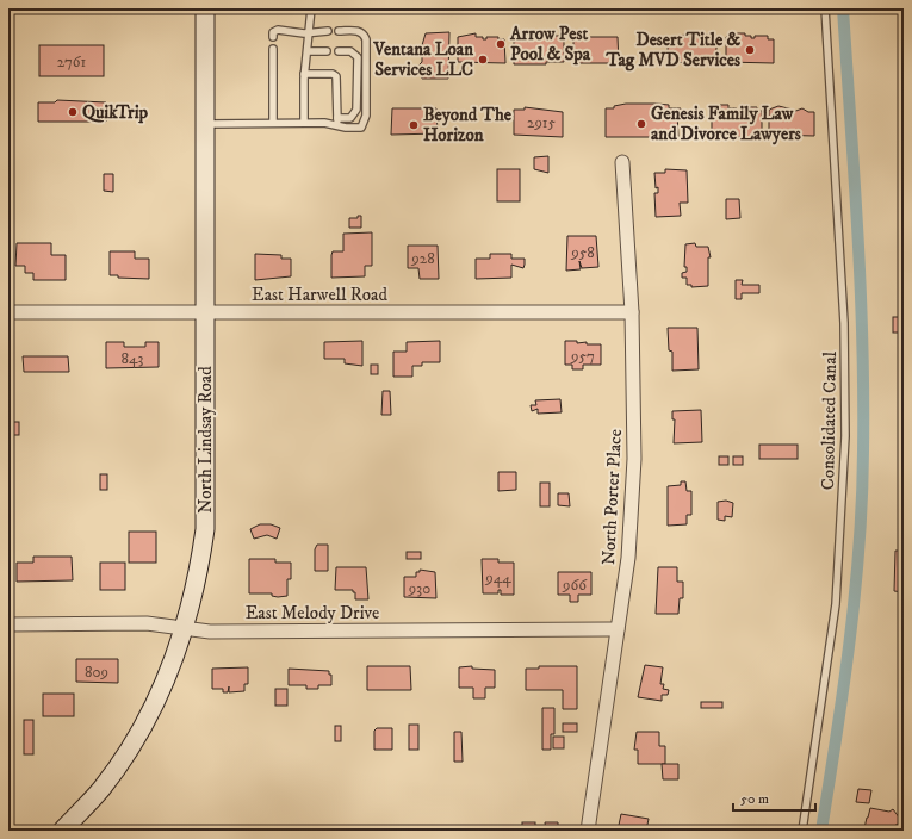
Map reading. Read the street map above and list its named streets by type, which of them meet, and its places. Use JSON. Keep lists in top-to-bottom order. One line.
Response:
{"streets":{"main road":["North Lindsay Road"],"street":["East Harwell Road","North Porter Place","East Melody Drive"],"lane":["Consolidated Canal"]},"crossings":[["East Harwell Road","North Lindsay Road"],["East Harwell Road","North Porter Place"],["North Lindsay Road","East Melody Drive"],["North Porter Place","East Melody Drive"]],"places":["Arrow Pest Pool & Spa","Desert Title & Tag MVD Services","Ventana Loan Services LLC","QuikTrip","Genesis Family Law and Divorce Lawyers","Beyond The Horizon"],"house_numbers":["2761","2915","958","928","957","843","944","966","930","809"],"scale_bar":"50 m"}
